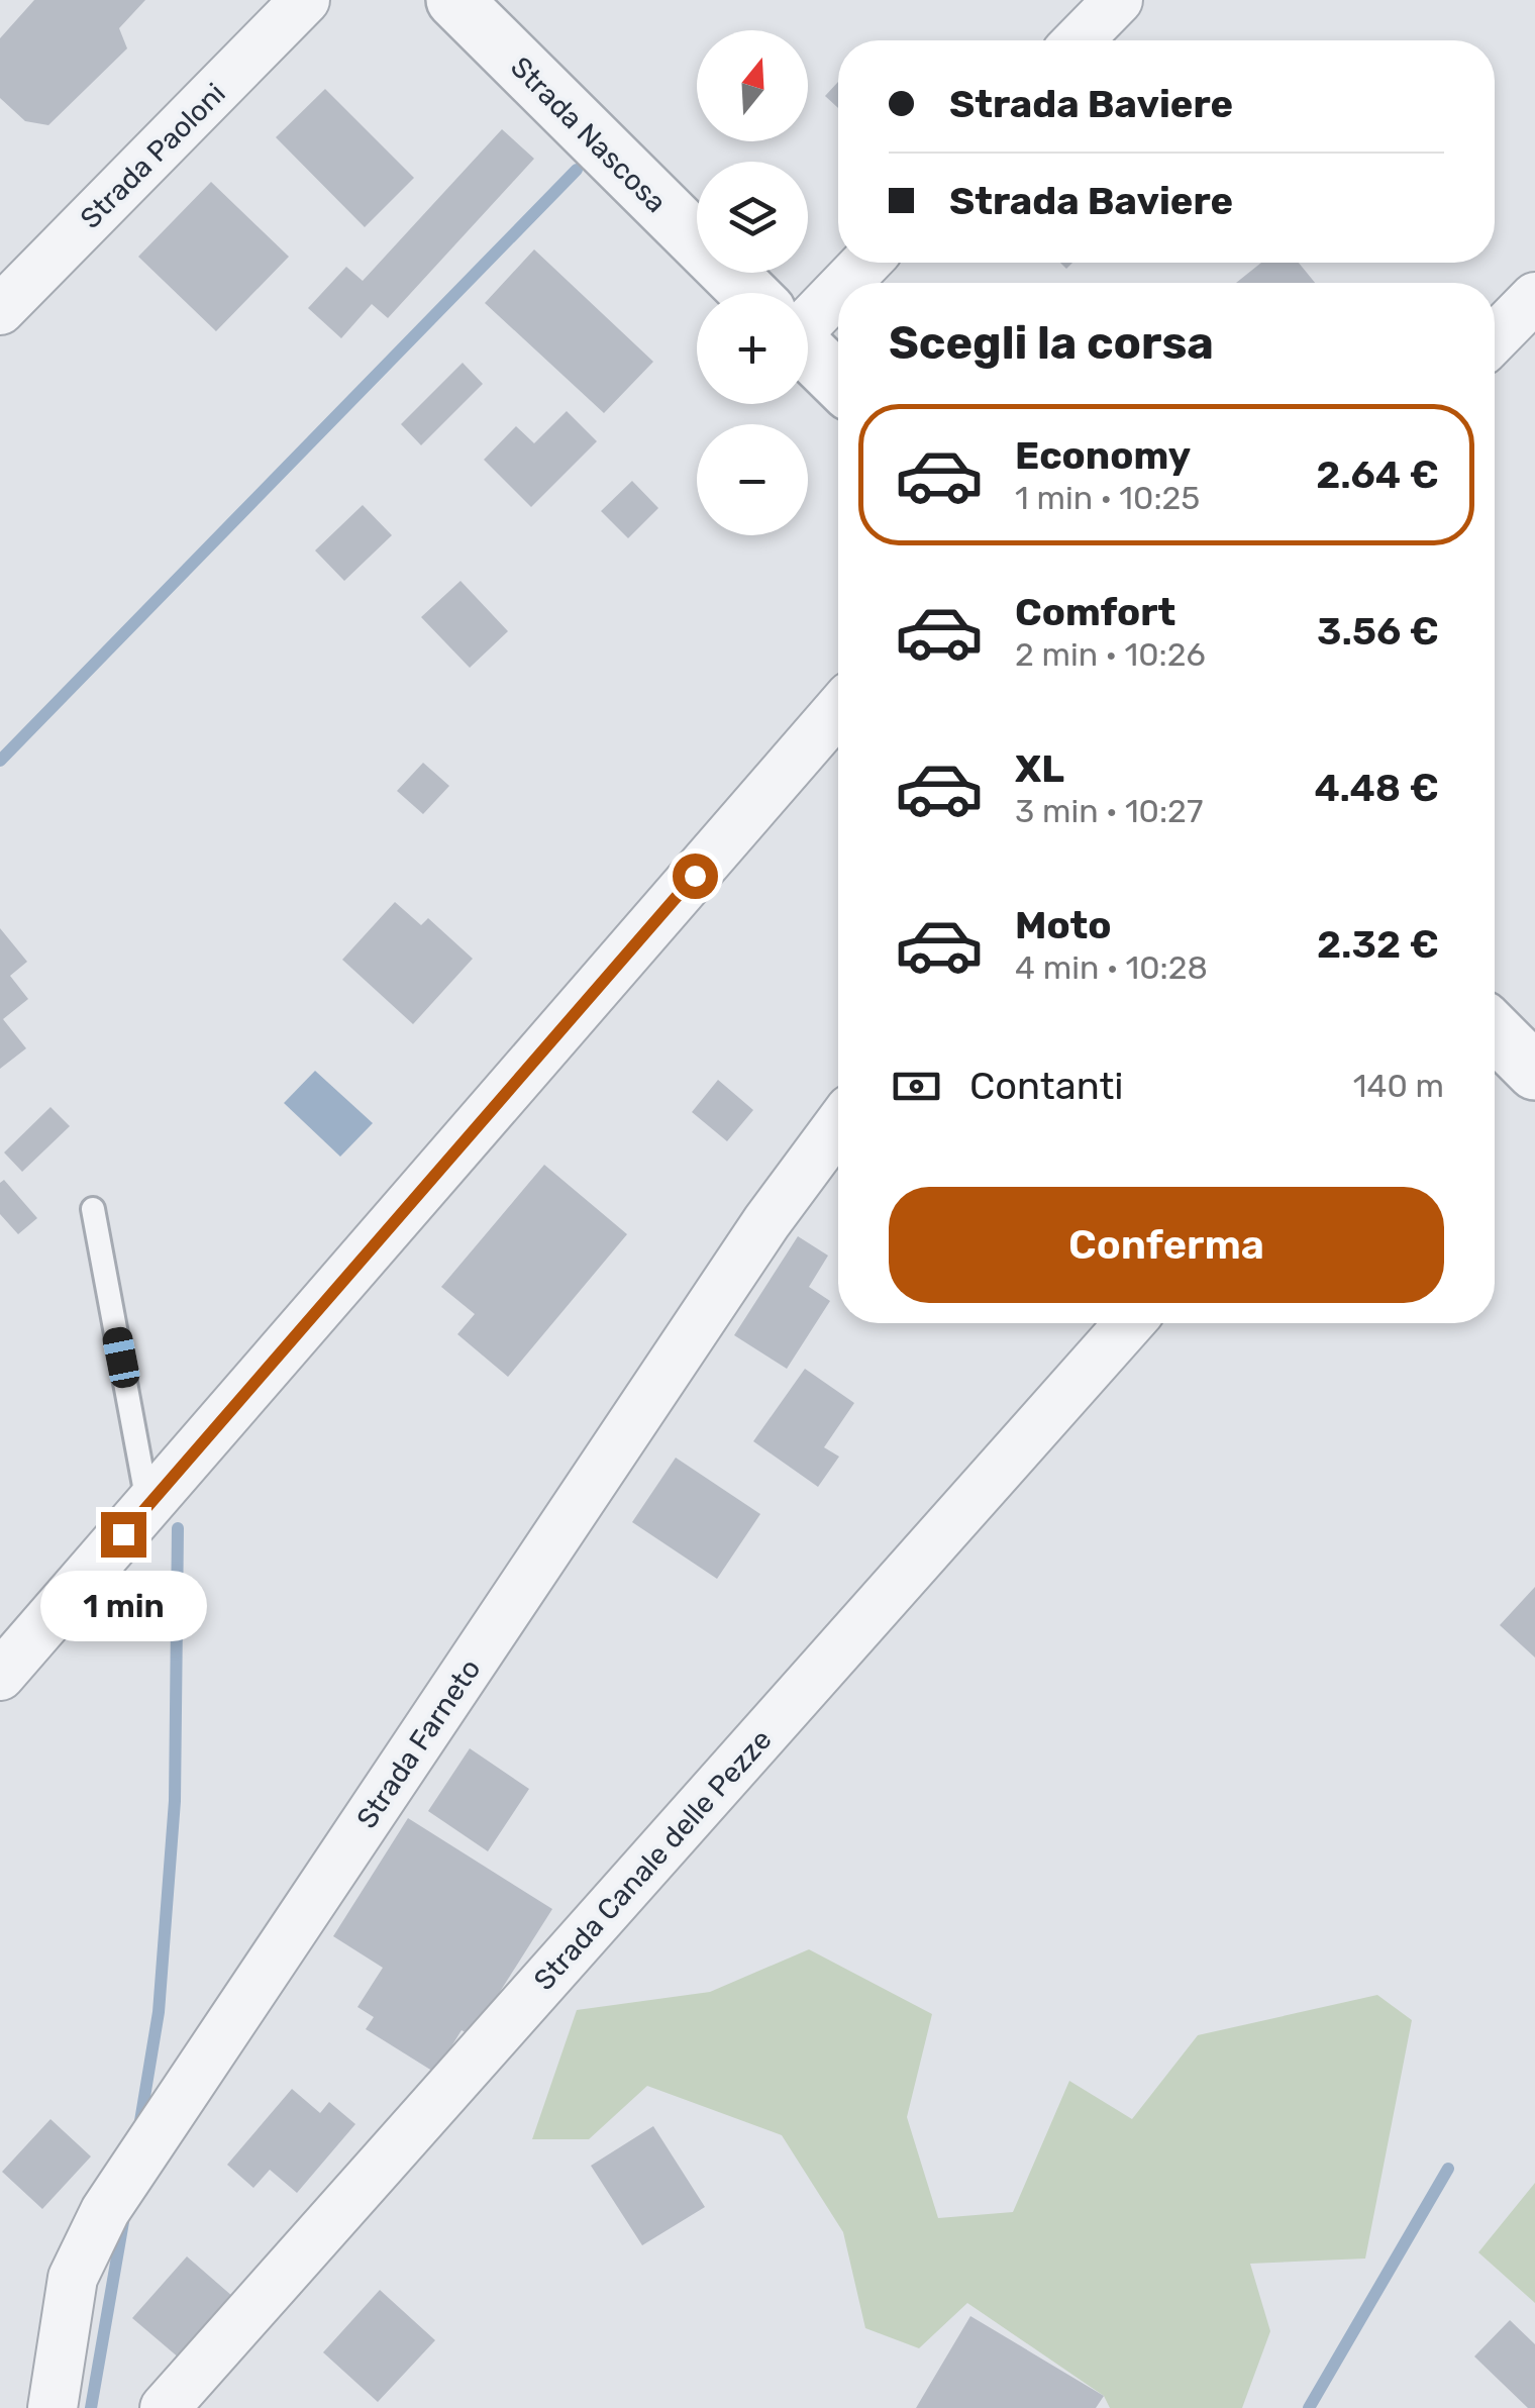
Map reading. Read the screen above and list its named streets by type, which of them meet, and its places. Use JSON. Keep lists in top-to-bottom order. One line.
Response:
{"streets":{"street":["Strada Nascosa","Strada Paoloni","Strada Farneto","Strada Canale delle Pezze"]},"north":"top","page":{"map_buttons":["+","−"],"banner":["Strada Baviere","Strada Baviere"],"heading":"Scegli la corsa","list":[{"name":"Economy","note":"1 min · 10:25","value":"2.64 €"},{"name":"Comfort","note":"2 min · 10:26","value":"3.56 €"},{"name":"XL","note":"3 min · 10:27","value":"4.48 €"},{"name":"Moto","note":"4 min · 10:28","value":"2.32 €"}],"pay":["Contanti","140 m"],"buttons":"Conferma","bubble":"1 min"}}
